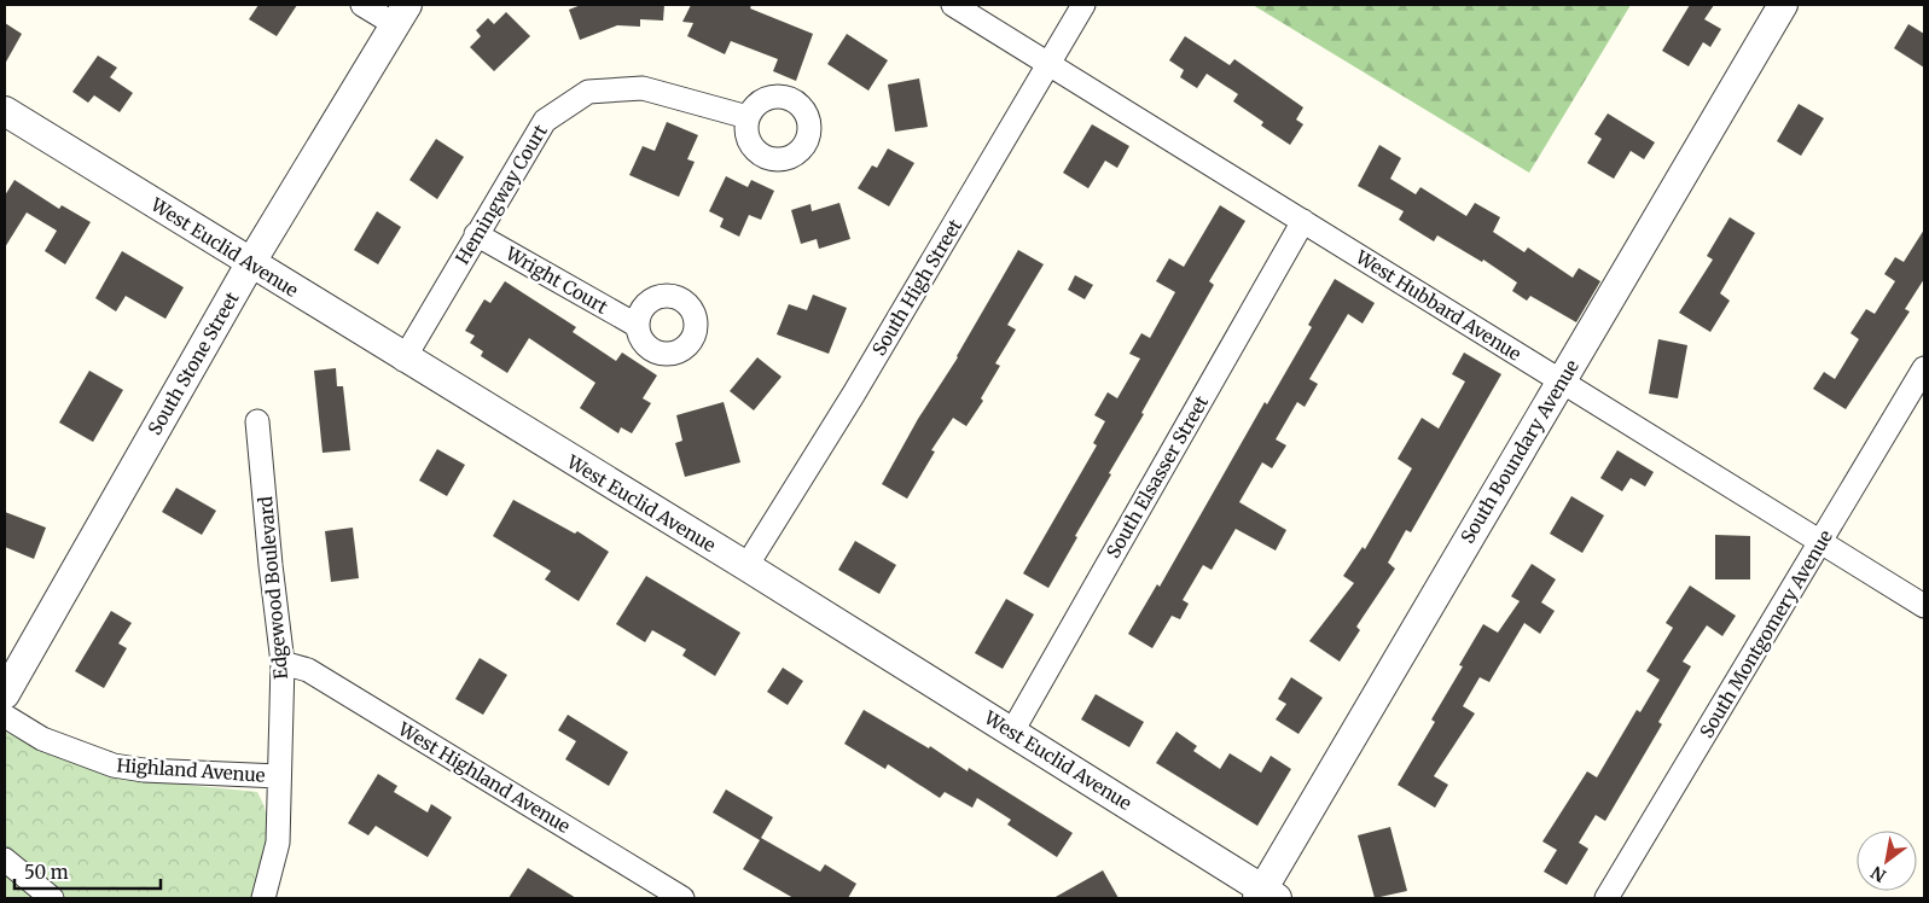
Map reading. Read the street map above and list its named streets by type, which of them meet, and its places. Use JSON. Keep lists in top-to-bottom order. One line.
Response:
{"streets":{"street":["Hemingway Court","West Euclid Avenue","Wright Court","South High Street","West Hubbard Avenue","South Stone Street","South Boundary Avenue","South Elsasser Street","Edgewood Boulevard","South Montgomery Avenue","Highland Avenue","West Highland Avenue"]},"crossings":[["Hemingway Court","West Euclid Avenue"],["Hemingway Court","Wright Court"],["West Euclid Avenue","South High Street"],["West Euclid Avenue","South Stone Street"],["West Euclid Avenue","South Boundary Avenue"],["West Euclid Avenue","South Elsasser Street"],["South High Street","West Hubbard Avenue"],["West Hubbard Avenue","South Boundary Avenue"],["West Hubbard Avenue","South Elsasser Street"],["West Hubbard Avenue","South Montgomery Avenue"],["Edgewood Boulevard","Highland Avenue"],["Edgewood Boulevard","West Highland Avenue"]],"scale_bar":"50 m","north":"bottom left"}
